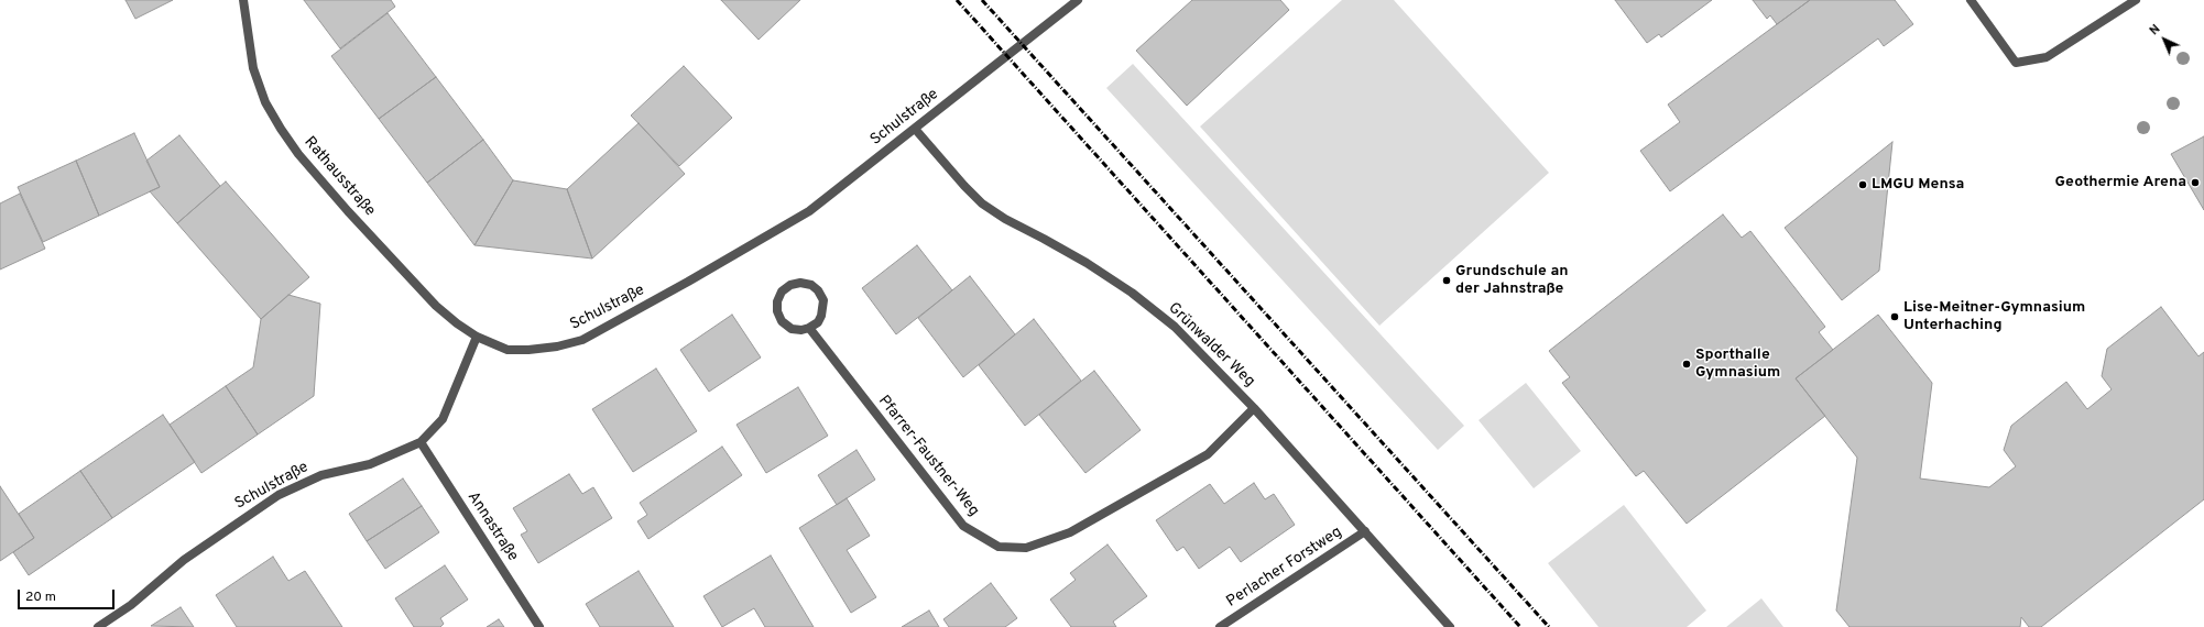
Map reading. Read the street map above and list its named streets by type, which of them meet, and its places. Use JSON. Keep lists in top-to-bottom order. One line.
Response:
{"streets":{"street":["Schulstraße","Rathausstraße","Grünwalder Weg","Pfarrer-Faustner-Weg","Annastraße","Perlacher Forstweg"]},"crossings":[["Schulstraße","Rathausstraße"],["Schulstraße","Grünwalder Weg"],["Schulstraße","Annastraße"],["Grünwalder Weg","Pfarrer-Faustner-Weg"],["Grünwalder Weg","Perlacher Forstweg"]],"places":["Geothermie Arena","LMGU Mensa","Grundschule an der Jahnstraße","Lise-Meitner-Gymnasium Unterhaching","Sporthalle Gymnasium"],"scale_bar":"20 m","north":"top left"}
